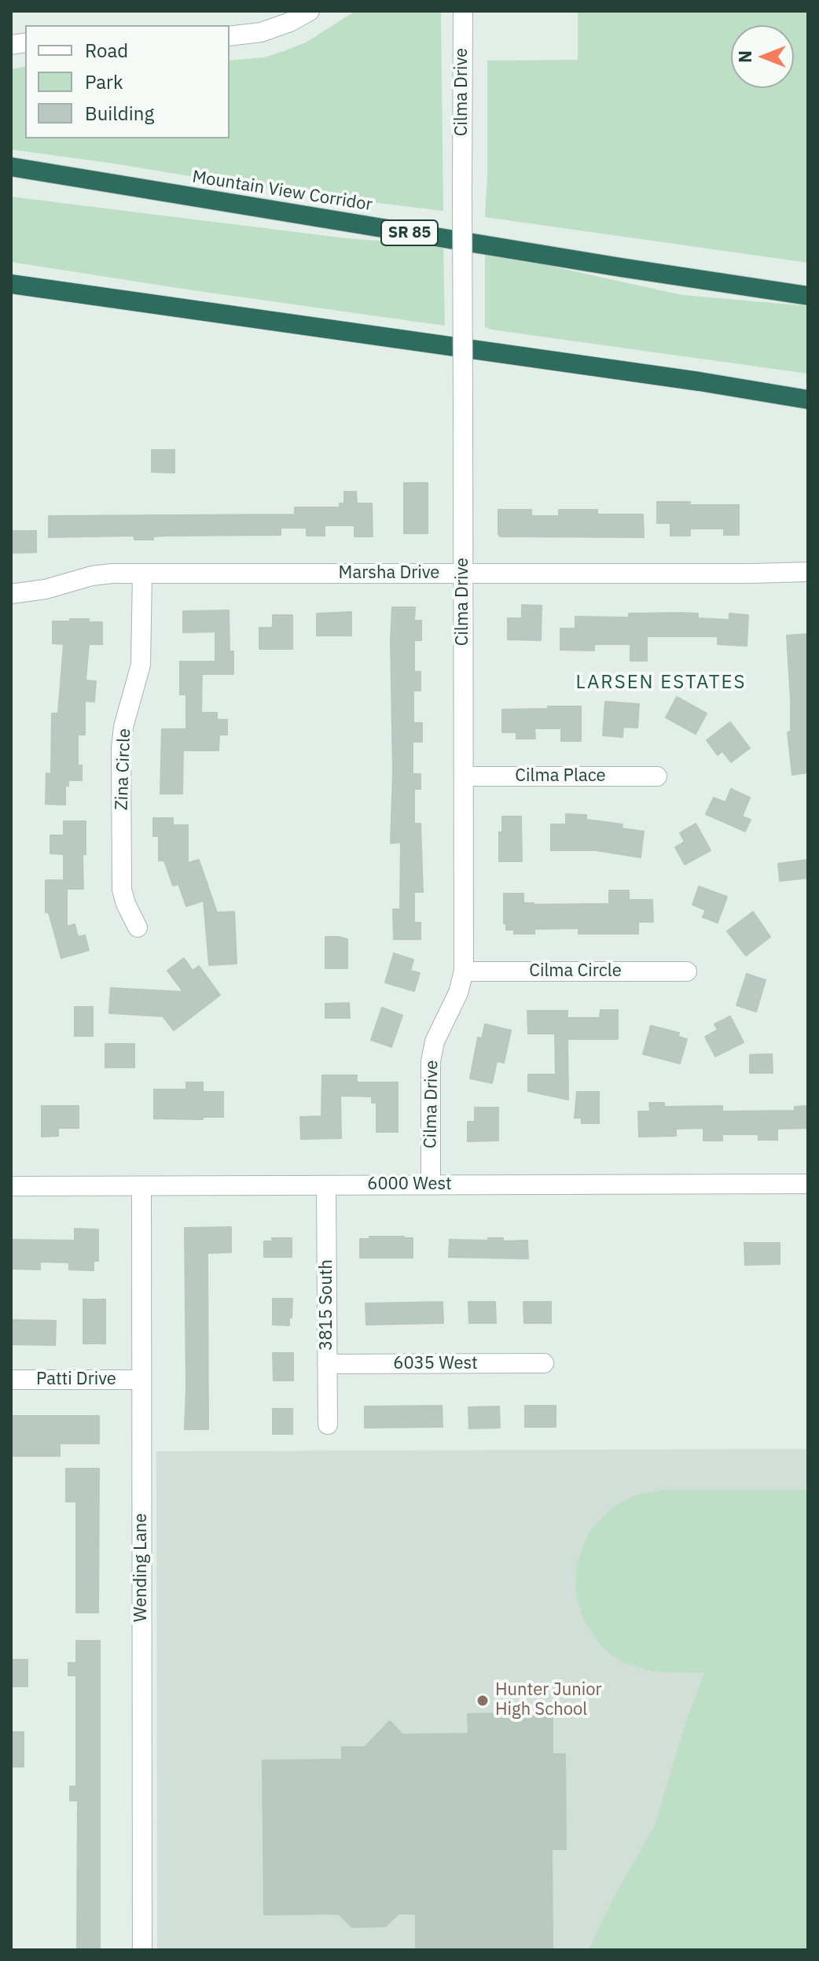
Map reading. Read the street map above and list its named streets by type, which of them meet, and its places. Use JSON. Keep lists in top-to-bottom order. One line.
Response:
{"streets":{"highway":["Mountain View Corridor","SR 85"],"street":["Cilma Drive","Marsha Drive","Zina Circle","Cilma Place","Cilma Circle","6000 West","3815 South","6035 West","Patti Drive","Wending Lane"]},"crossings":[["Cilma Drive","Marsha Drive"],["Cilma Drive","Cilma Place"],["Cilma Drive","Cilma Circle"],["Cilma Drive","6000 West"],["Marsha Drive","Zina Circle"],["6000 West","3815 South"],["6000 West","Wending Lane"],["3815 South","6035 West"],["Patti Drive","Wending Lane"]],"districts":["LARSEN ESTATES"],"places":["Hunter Junior High School"],"legend":["Road","Park","Building"],"north":"left"}
